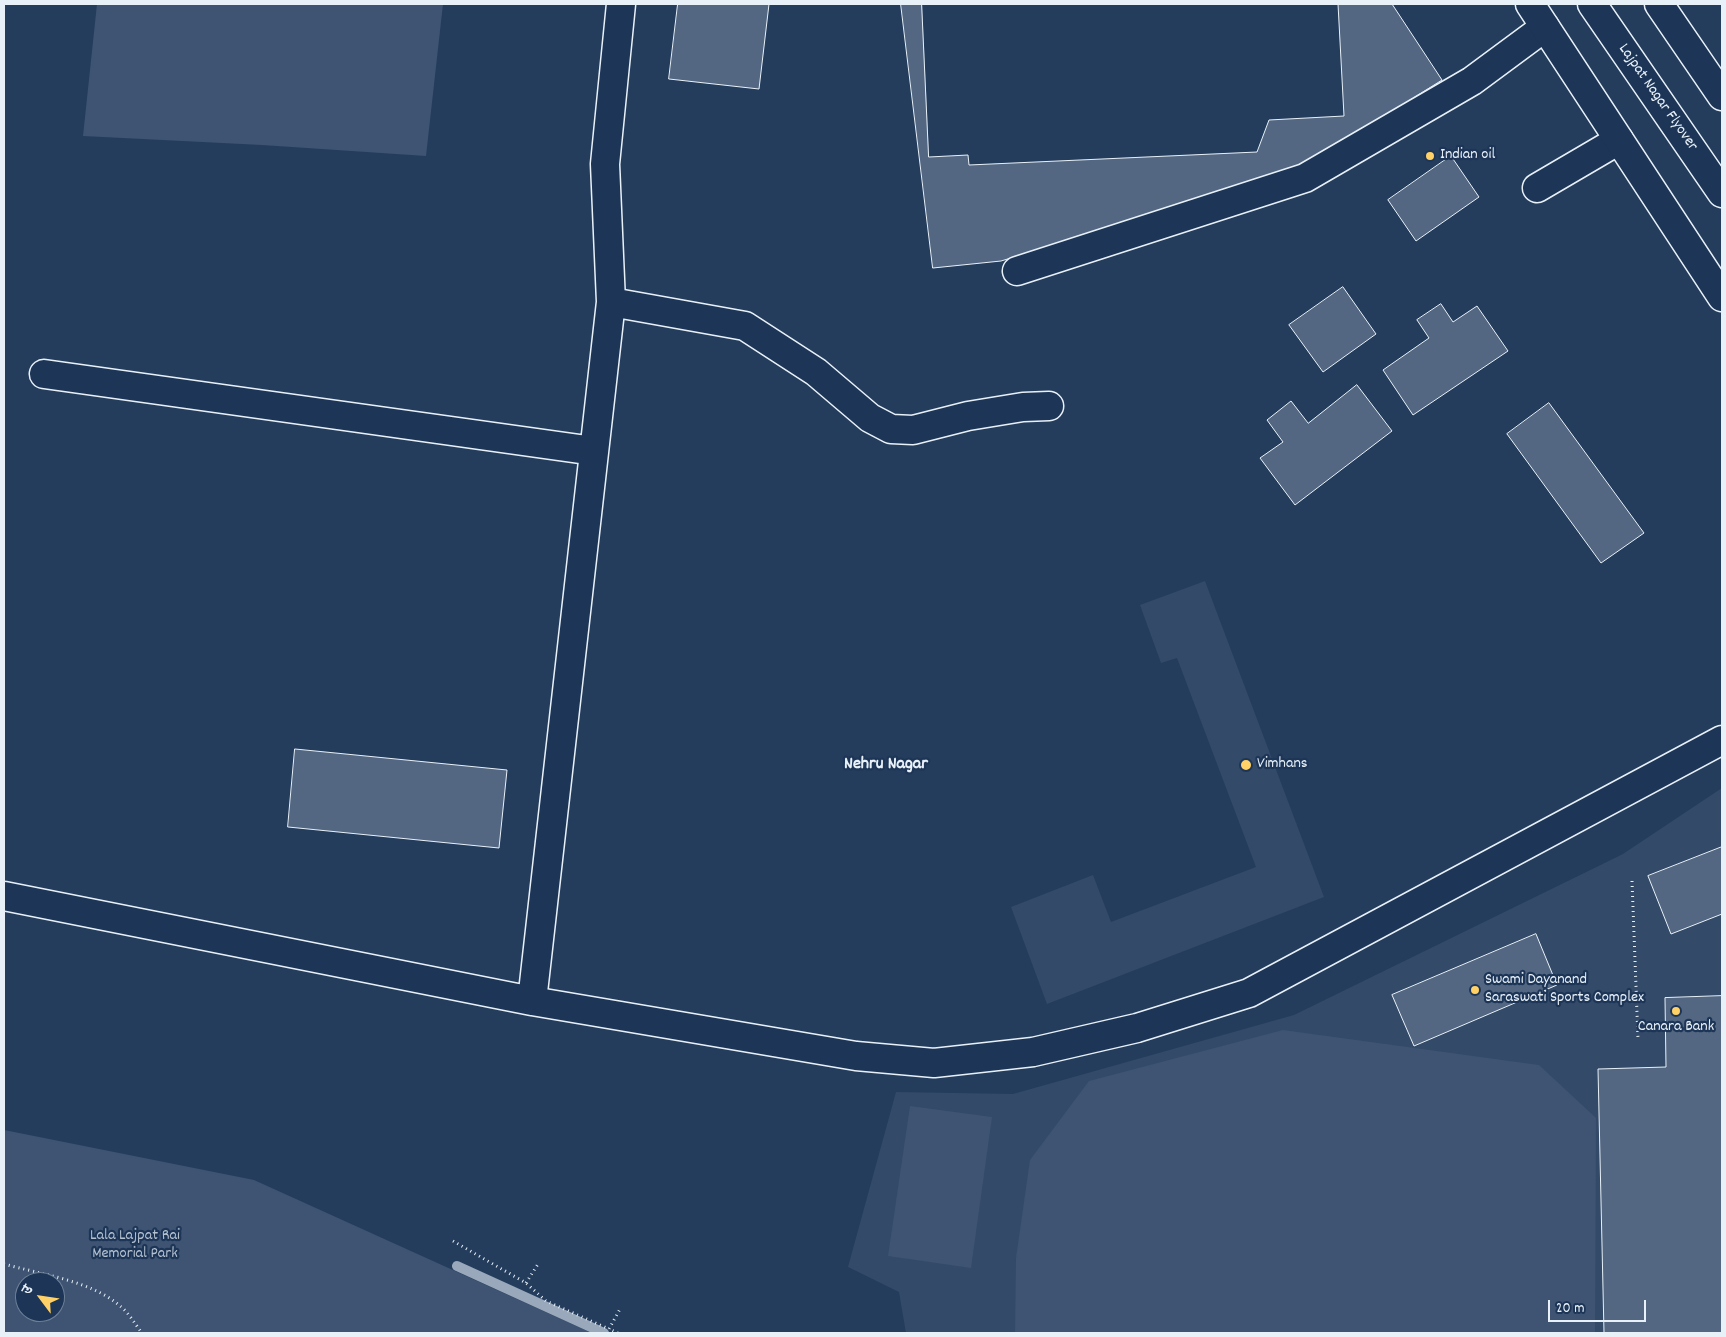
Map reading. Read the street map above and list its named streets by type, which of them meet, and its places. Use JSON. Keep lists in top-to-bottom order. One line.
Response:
{"streets":{"street":["Lajpat Nagar Flyover"]},"districts":["Nehru Nagar"],"parks":["Lala Lajpat Rai Memorial Park"],"places":["Indian oil","Vimhans","Swami Dayanand Saraswati Sports Complex","Canara Bank"],"scale_bar":"20 m","north":"top left"}
